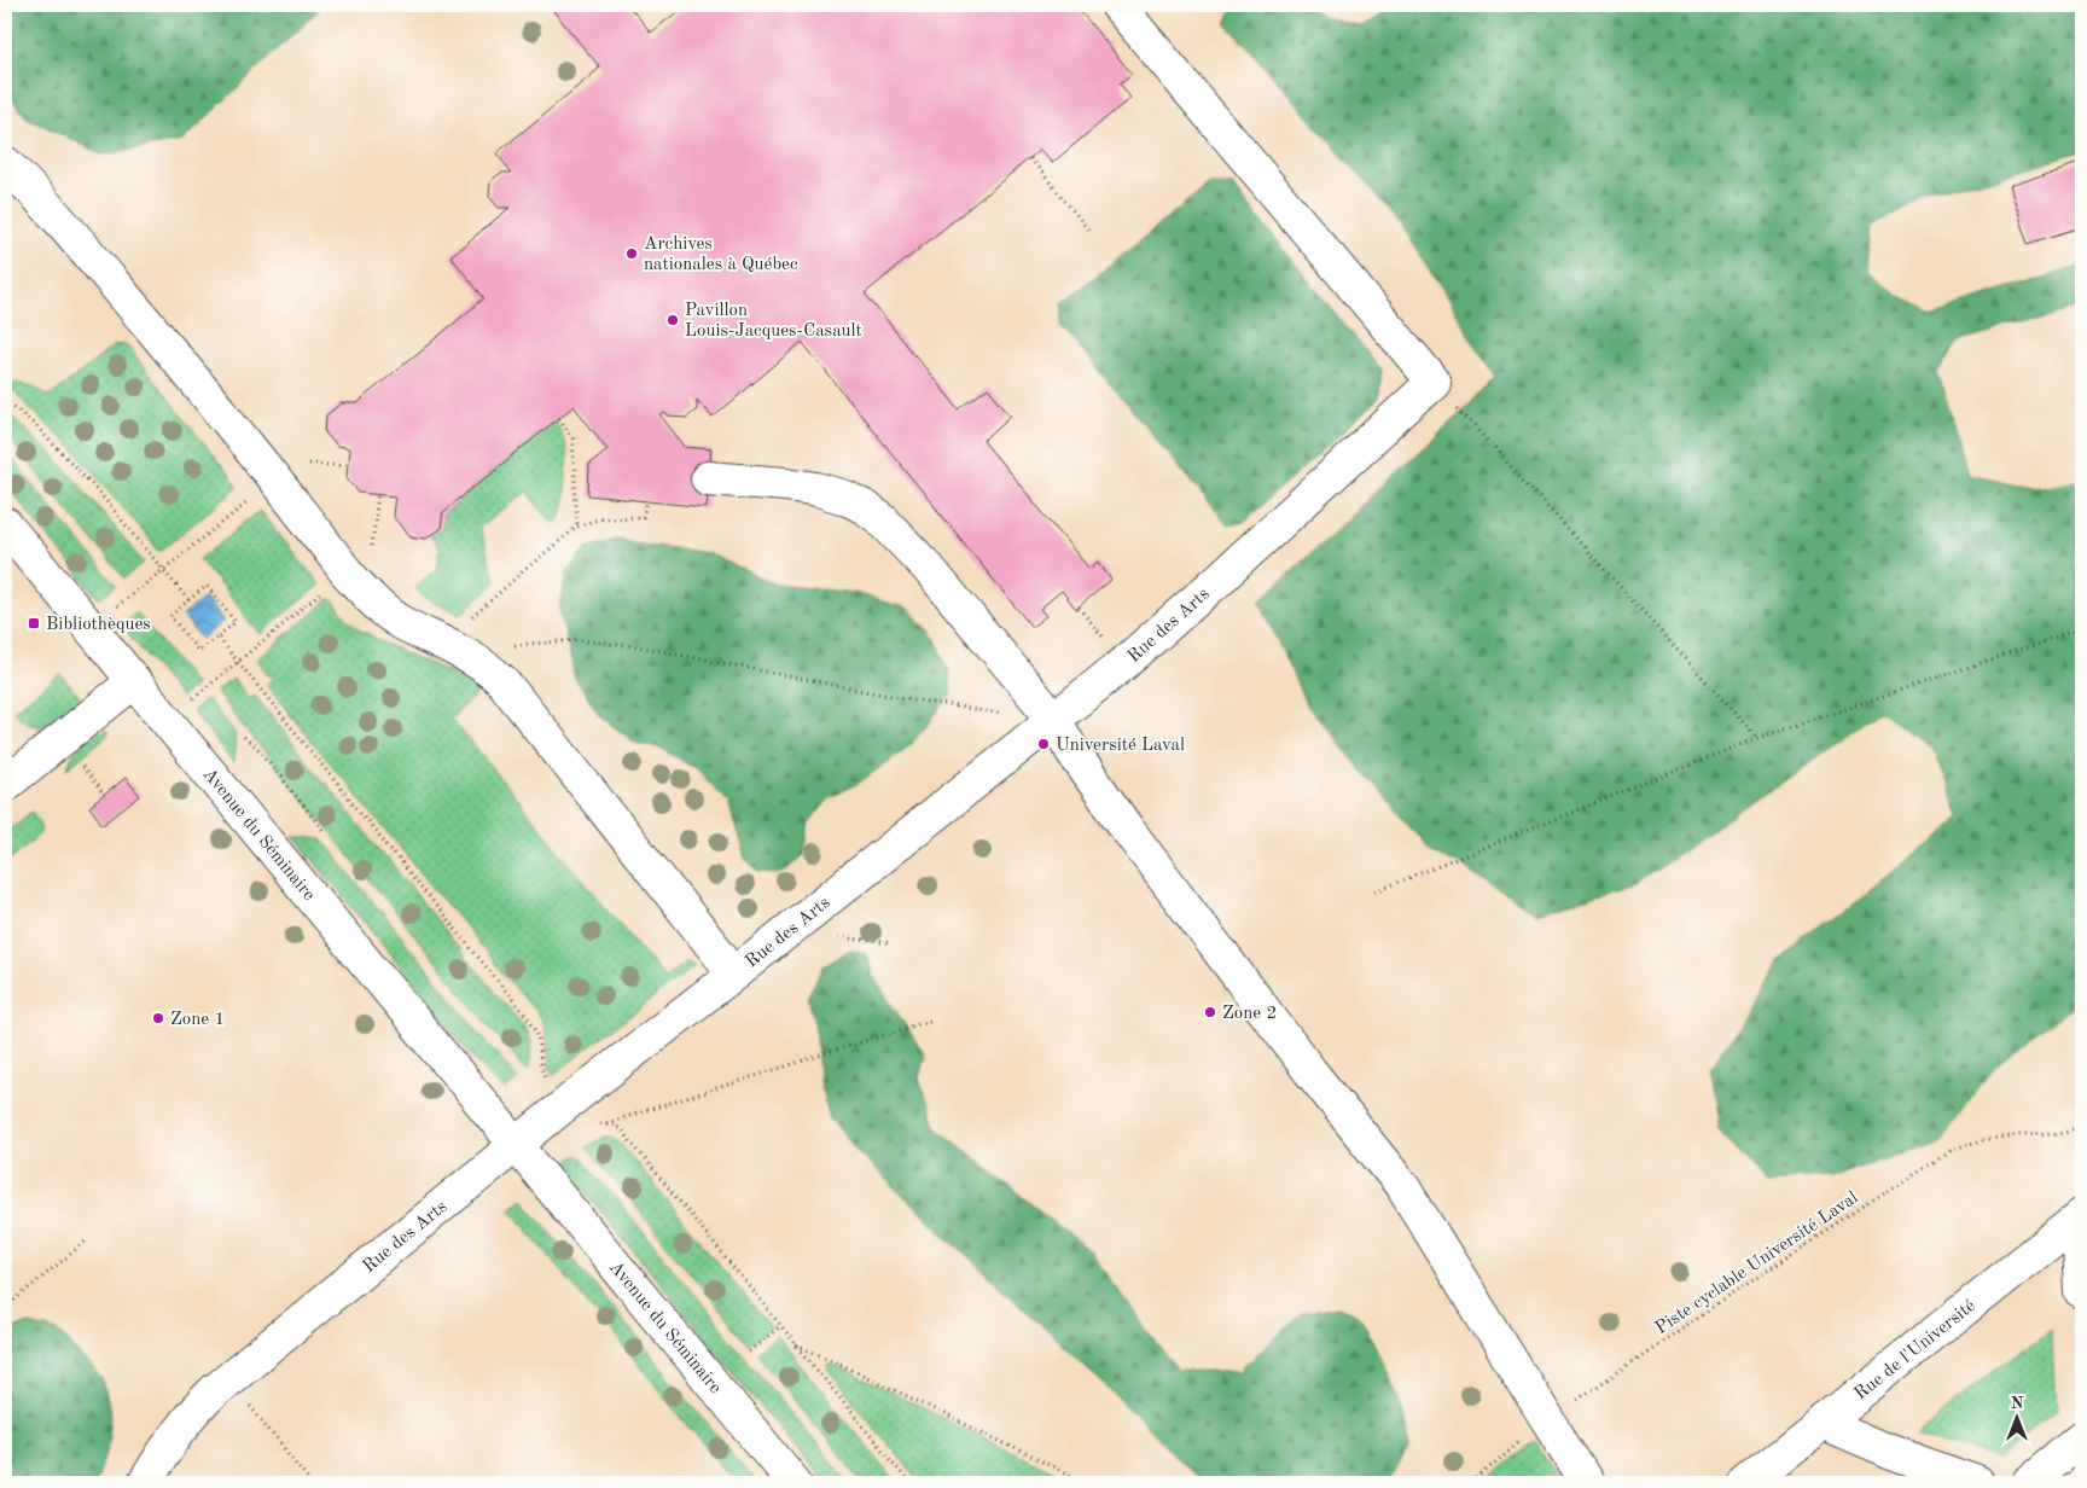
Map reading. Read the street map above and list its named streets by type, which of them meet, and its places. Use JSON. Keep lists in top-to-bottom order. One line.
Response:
{"streets":{"street":["Rue des Arts","Avenue du Séminaire","Rue de l'Université"],"path":["Piste cyclable Université Laval"]},"crossings":[["Rue des Arts","Avenue du Séminaire"]],"places":{"other":["Archives nationales à Québec","Pavillon Louis-Jacques-Casault","Université Laval","Zone 2","Zone 1"],"transit":["Bibliothèques"]},"north":"top"}
